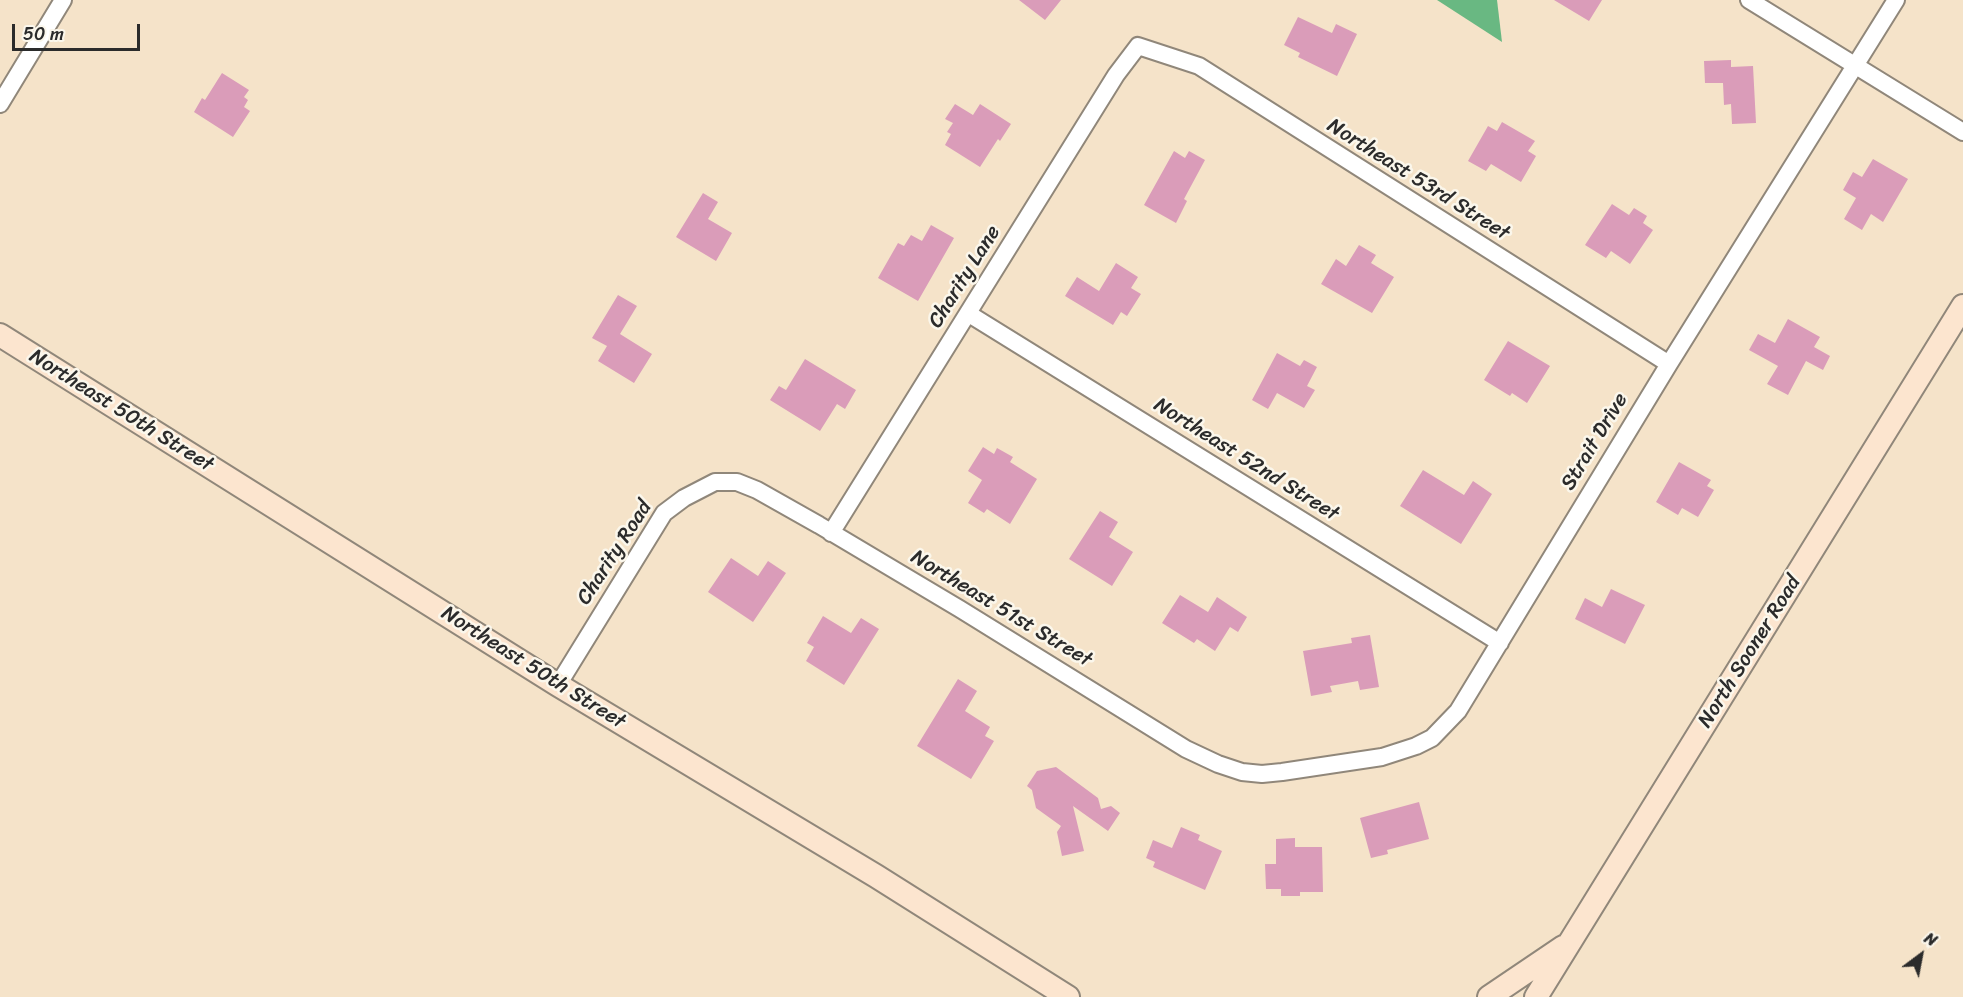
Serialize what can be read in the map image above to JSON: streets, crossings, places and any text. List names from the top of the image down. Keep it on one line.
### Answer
{"streets":{"street":["Northeast 53rd Street","Charity Lane","Northeast 50th Street","Strait Drive","Northeast 52nd Street","Charity Road","Northeast 51st Street","North Sooner Road"]},"crossings":[["Northeast 53rd Street","Charity Lane"],["Northeast 53rd Street","Strait Drive"],["Charity Lane","Northeast 52nd Street"],["Charity Lane","Northeast 51st Street"],["Northeast 50th Street","Charity Road"],["Strait Drive","Northeast 52nd Street"],["Strait Drive","Northeast 51st Street"],["Charity Road","Northeast 51st Street"]],"scale_bar":"50 m","north":"top right"}
